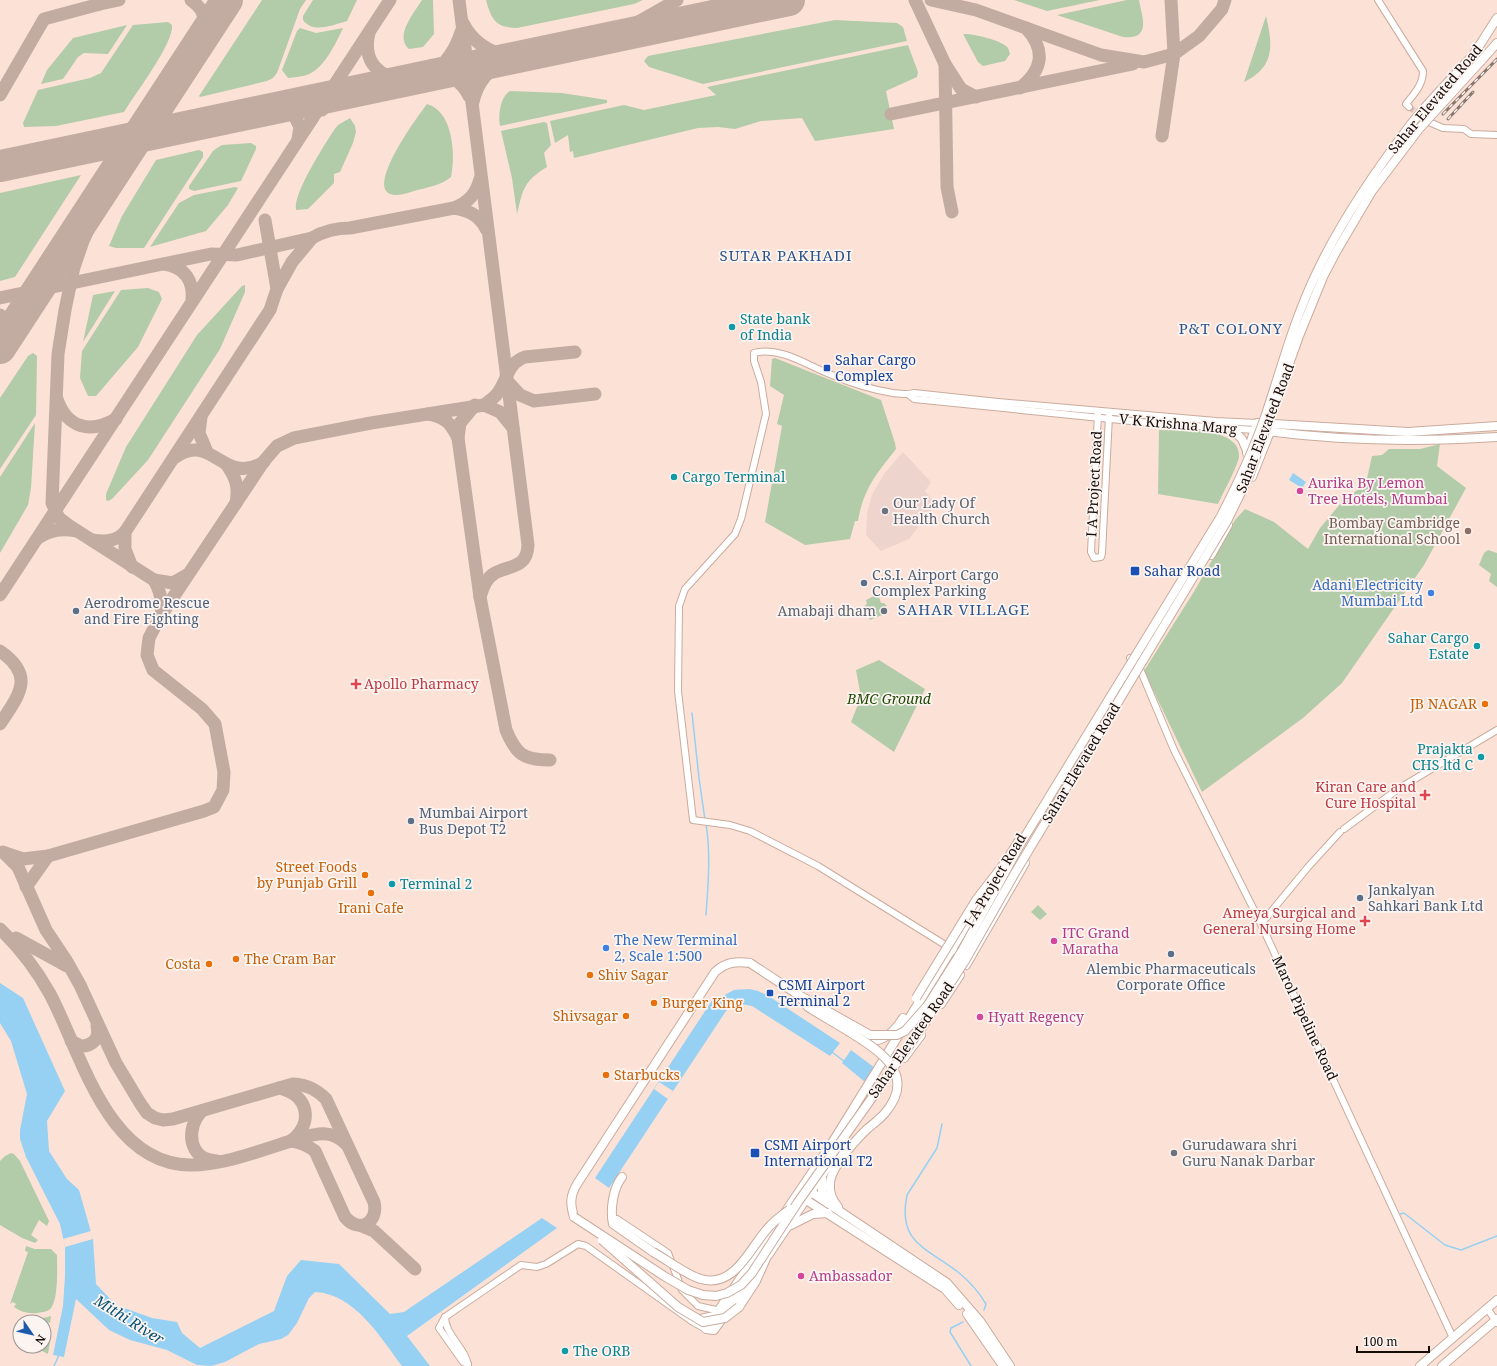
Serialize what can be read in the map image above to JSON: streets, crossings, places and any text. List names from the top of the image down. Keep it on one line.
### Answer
{"streets":{"main road":["Sahar Elevated Road","V K Krishna Marg","I A Project Road"],"street":["Marol Pipeline Road"]},"crossings":[["Sahar Elevated Road","I A Project Road"],["V K Krishna Marg","I A Project Road"],["I A Project Road","Marol Pipeline Road"]],"districts":["SUTAR PAKHADI","P&T COLONY","SAHAR VILLAGE"],"water":["Mithi River"],"parks":["BMC Ground"],"places":{"other":["State bank of India","Cargo Terminal","Aurika By Lemon Tree Hotels, Mumbai","Our Lady Of Health Church","Bombay Cambridge International School","C.S.I. Airport Cargo Complex Parking","Adani Electricity Mumbai Ltd","Aerodrome Rescue and Fire Fighting","Amabaji dham","Sahar Cargo Estate","JB NAGAR","Prajakta CHS ltd C","Mumbai Airport Bus Depot T2","Street Foods by Punjab Grill","Terminal 2","Irani Cafe","Jankalyan Sahkari Bank Ltd","ITC Grand Maratha","The New Terminal 2, Scale 1:500","Alembic Pharmaceuticals Corporate Office","The Cram Bar","Costa","Shiv Sagar","Burger King","Shivsagar","Hyatt Regency","Starbucks","Gurudawara shri Guru Nanak Darbar","Ambassador","The ORB"],"transit":["Sahar Cargo Complex","Sahar Road","CSMI Airport Terminal 2","CSMI Airport International T2"],"health":["Apollo Pharmacy","Kiran Care and Cure Hospital","Ameya Surgical and General Nursing Home"]},"scale_bar":"100 m","north":"bottom right"}
